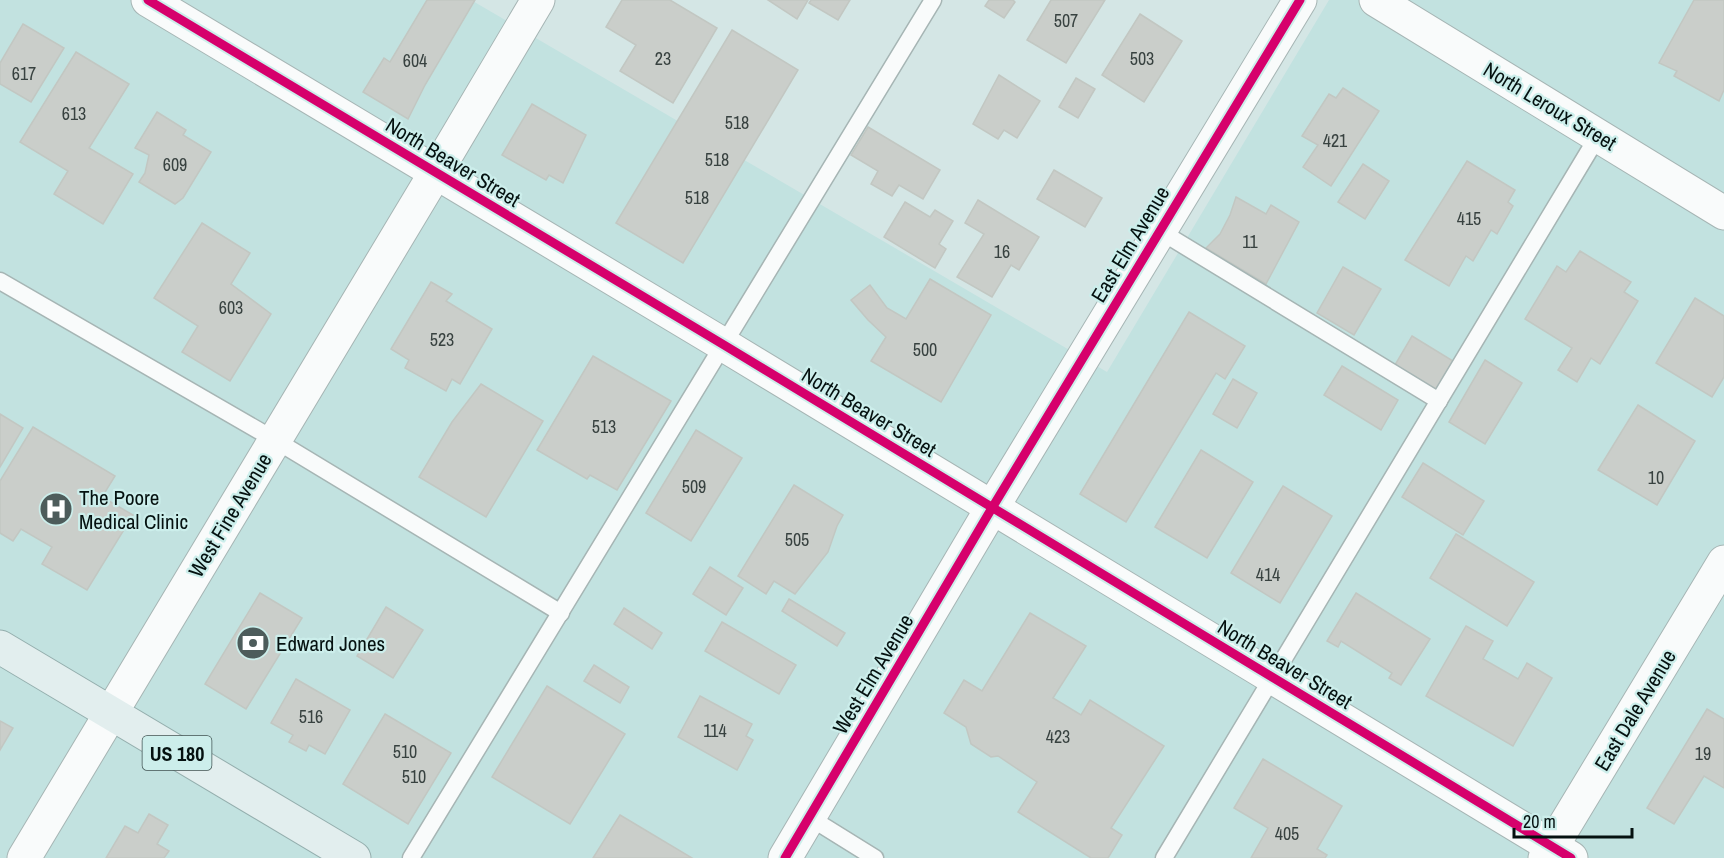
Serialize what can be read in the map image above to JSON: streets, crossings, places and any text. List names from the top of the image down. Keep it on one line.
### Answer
{"streets":{"main road":["US 180"],"street":["North Leroux Street","North Beaver Street","East Elm Avenue","West Fine Avenue","West Elm Avenue","East Dale Avenue"]},"crossings":[["North Beaver Street","East Elm Avenue"],["North Beaver Street","West Fine Avenue"],["North Beaver Street","West Elm Avenue"],["North Beaver Street","East Dale Avenue"],["East Elm Avenue","West Elm Avenue"],["West Fine Avenue","US 180"]],"places":{"hospital":["The Poore Medical Clinic"],"bank":["Edward Jones"]},"house_numbers":["507","23","503","604","617","613","518","421","518","609","518","415","11","16","603","523","500","513","10","509","505","414","516","114","423","510","19","510","405"],"scale_bar":"20 m"}
